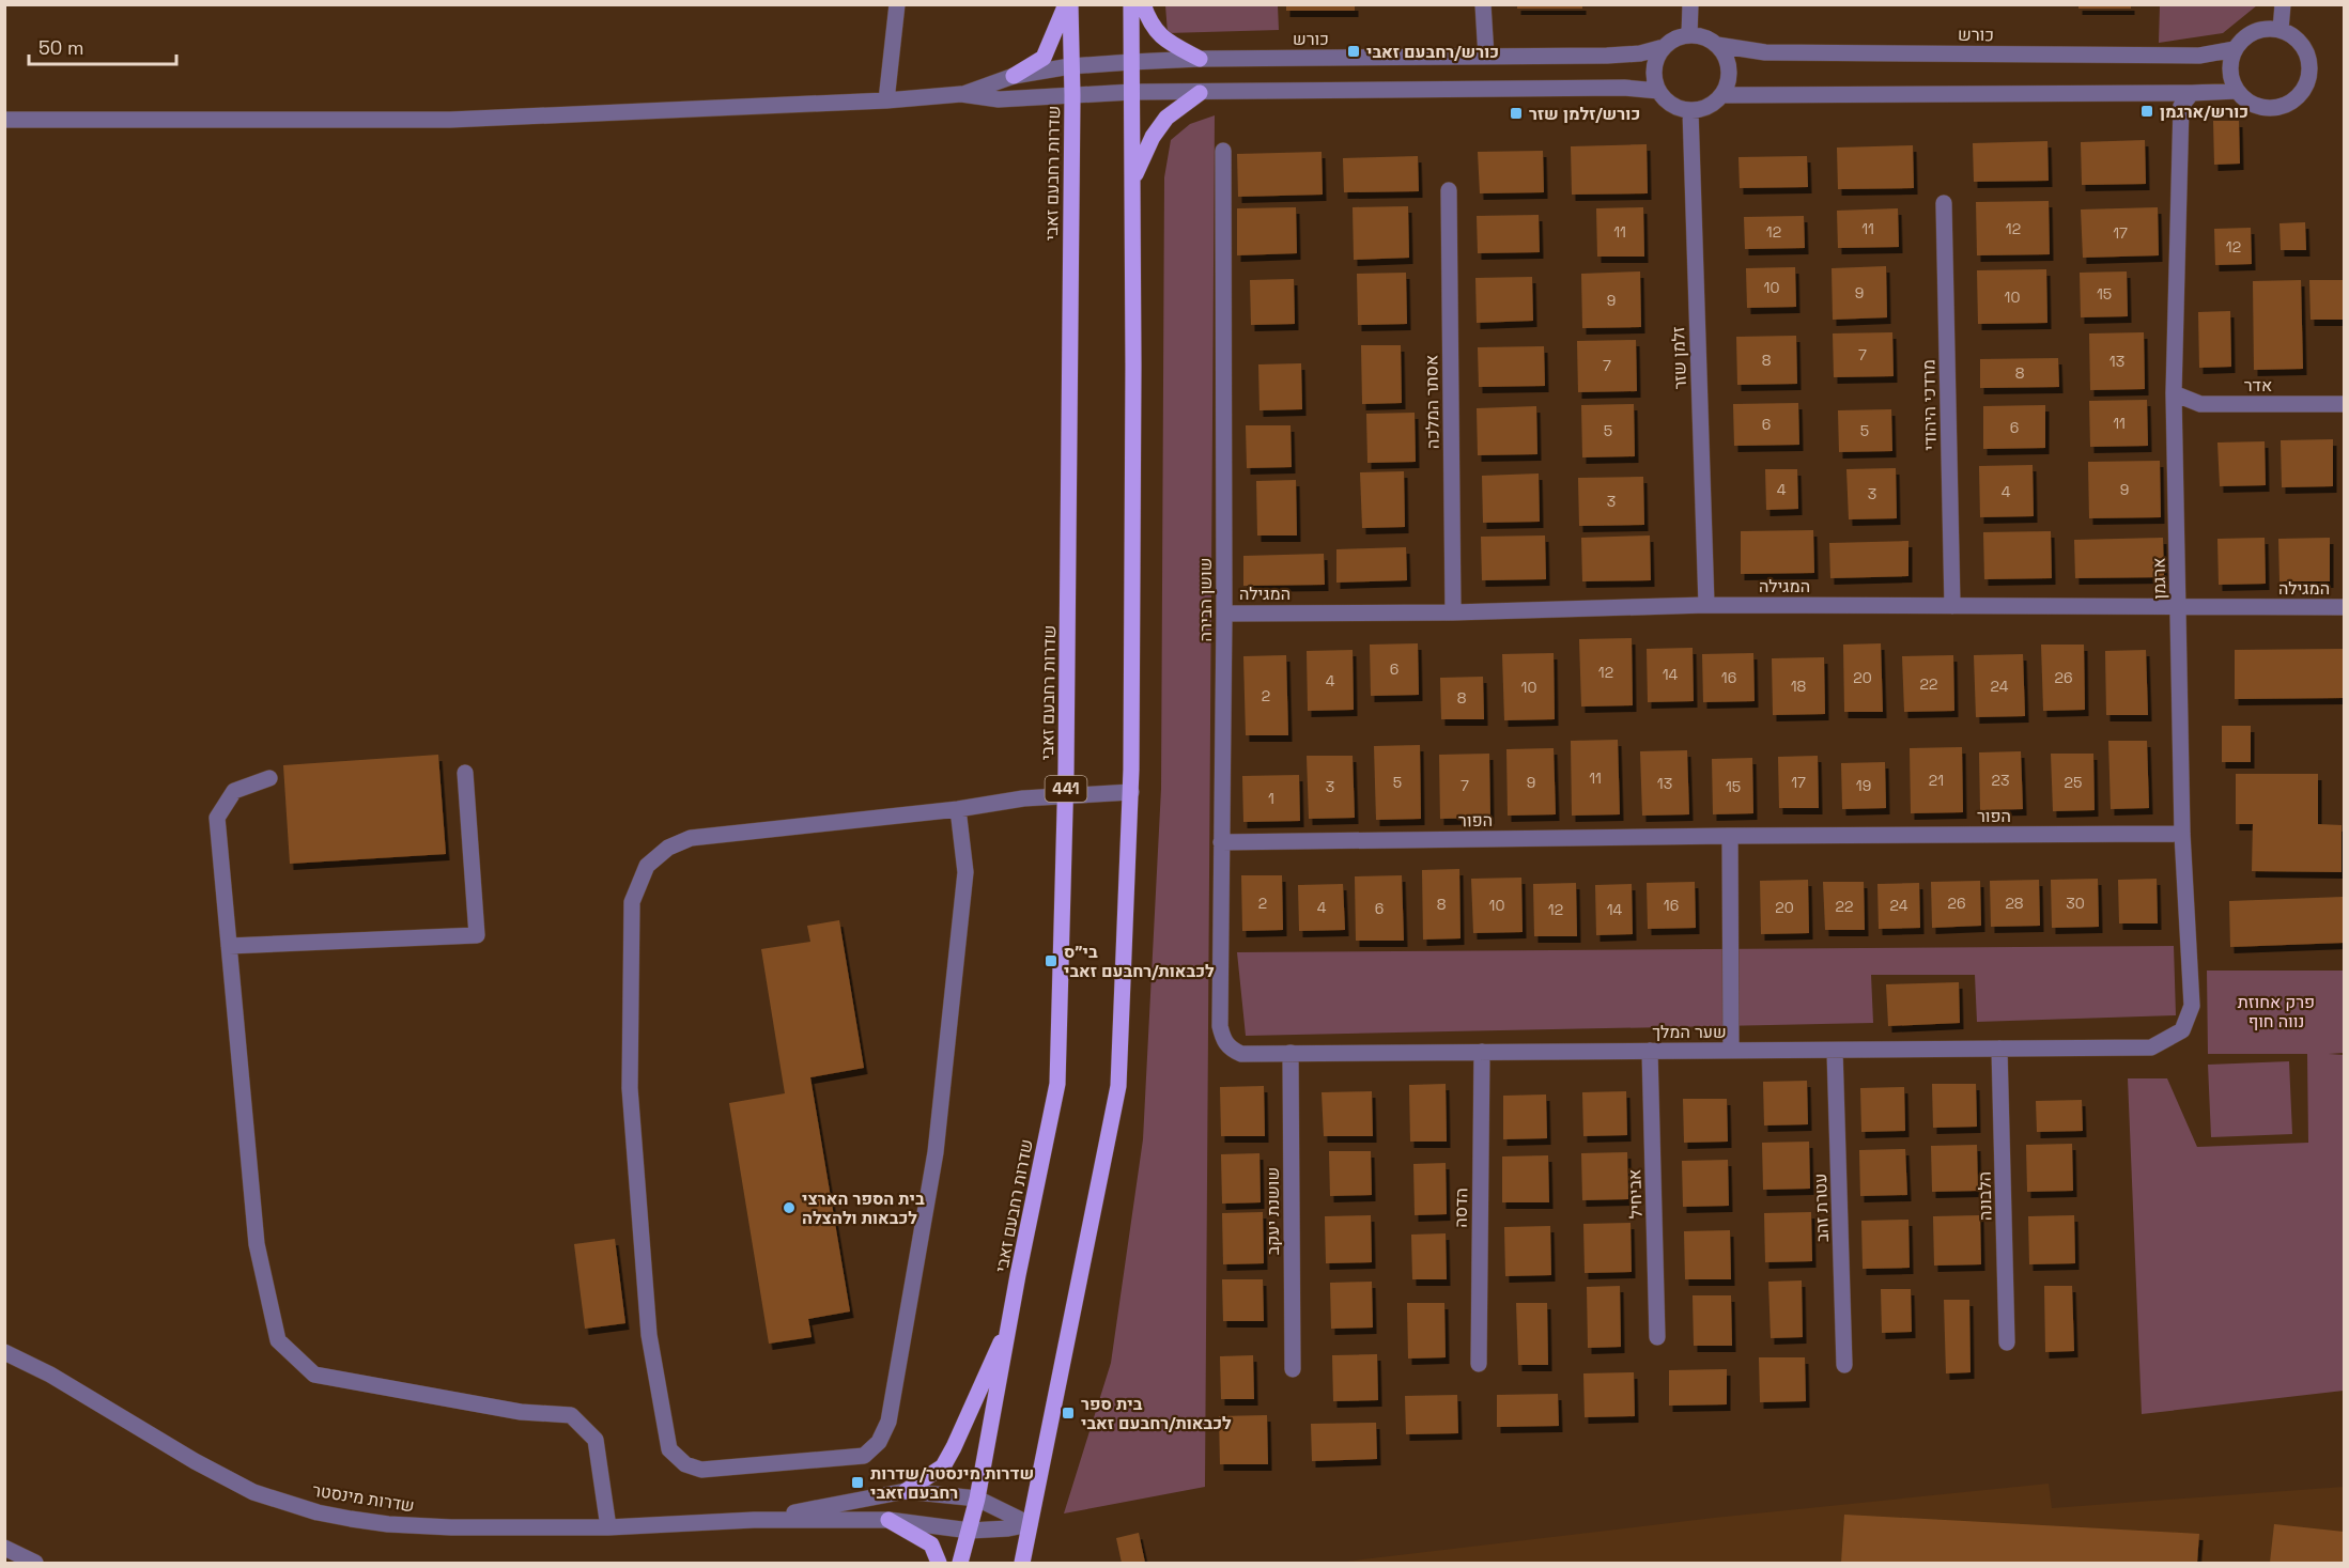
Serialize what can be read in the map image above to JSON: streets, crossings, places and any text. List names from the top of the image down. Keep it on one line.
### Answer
{"streets":{"main road":["שדרות רחבעם זאבי","441"],"street":["כורש","זלמן שזר","אדר","אסתר המלכה","מרדכי היהודי","ארגמן","המגילה","שושן הבירה","הפור","שער המלך","אביחיל","הלבונה","הדסה","עטרת זהב","שושנת יעקב","שדרות מינסטר"]},"crossings":[["כורש","שדרות רחבעם זאבי"],["כורש","זלמן שזר"],["שדרות רחבעם זאבי","שדרות מינסטר"],["זלמן שזר","המגילה"],["אדר","ארגמן"],["אסתר המלכה","המגילה"],["מרדכי היהודי","המגילה"],["ארגמן","המגילה"],["ארגמן","הפור"],["ארגמן","שער המלך"],["המגילה","שושן הבירה"],["שושן הבירה","הפור"],["שושן הבירה","שער המלך"],["שער המלך","אביחיל"],["שער המלך","הלבונה"],["שער המלך","הדסה"],["שער המלך","עטרת זהב"],["שער המלך","שושנת יעקב"]],"parks":["פרק אחוזת נווה חוף"],"places":{"transit":["כורש/רחבעם זאבי","כורש/ארגמן","כורש/זלמן שזר","בי״ס לכבאות/רחבעם זאבי","בית ספר לכבאות/רחבעם זאבי","שדרות מינסטר/שדרות רחבעם זאבי"],"other":["בית הספר הארצי לכבאות ולהצלה"]},"house_numbers":["11","12","11","12","17","12","10","9","15","10","9","7","8","13","7","8","11","6","6","5","5","4","9","4","3","3","6","12","14","16","20","26","4","22","18","24","10","2","8","11","21","23","5","9","17","25","13","7","19","3","15","1","2","26","28","30","8","10","16","24","22","4","20","6","12","14"],"scale_bar":"50 m"}
